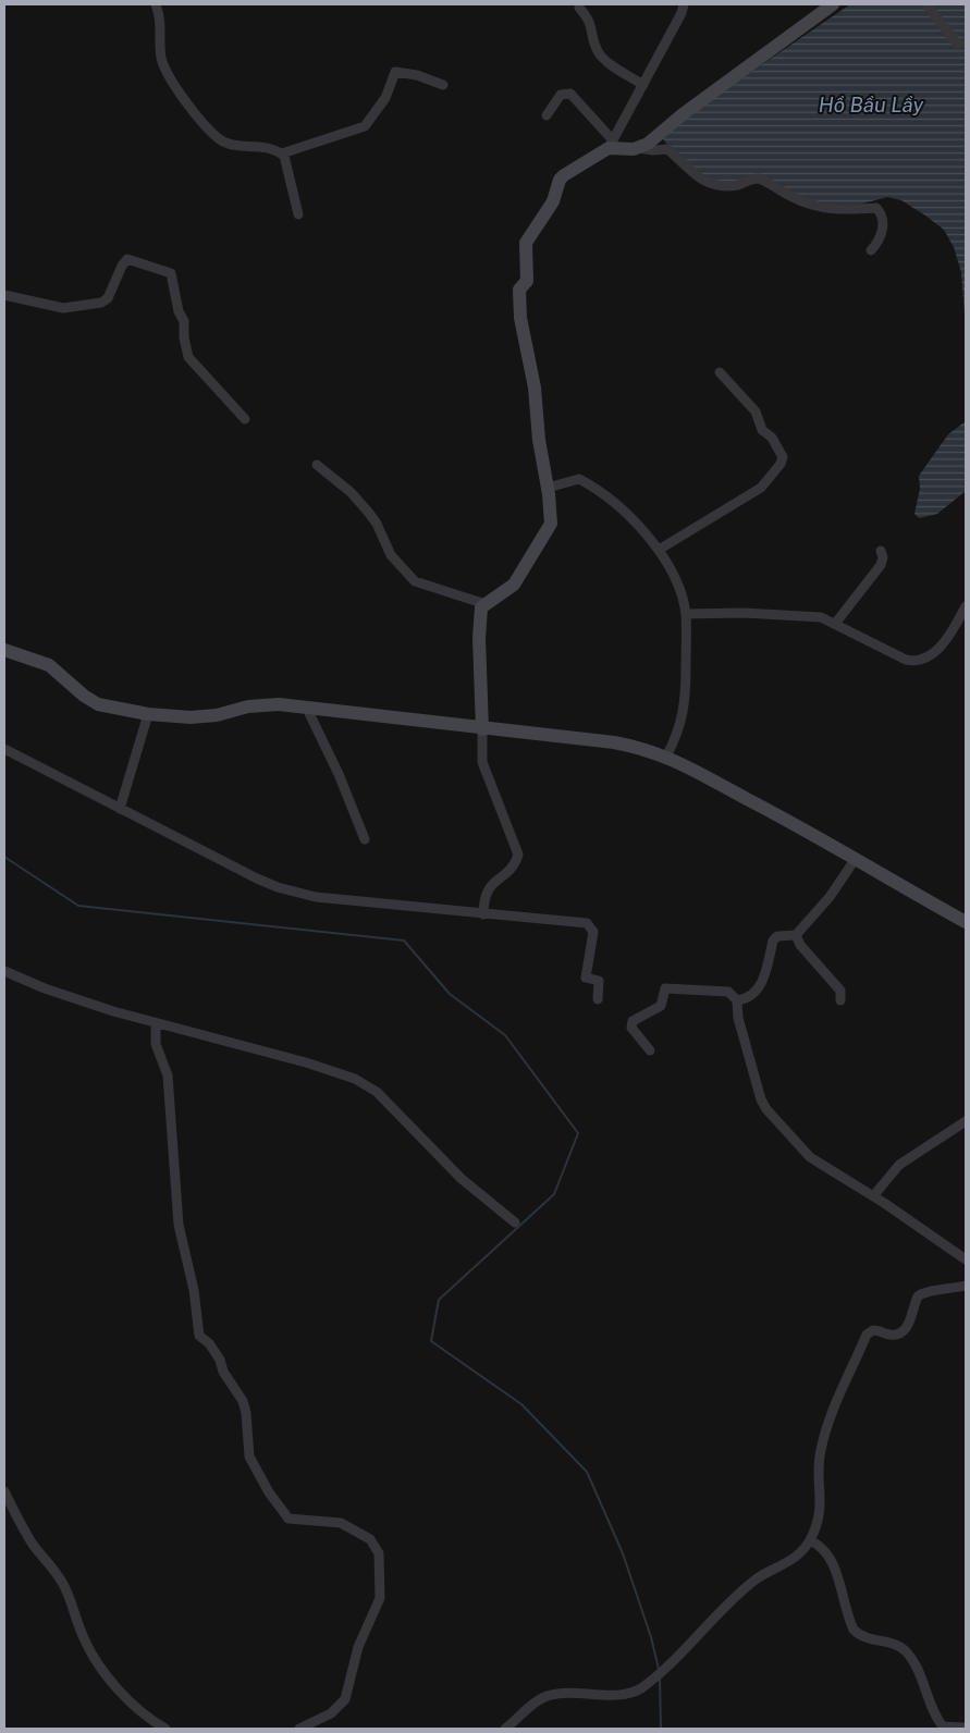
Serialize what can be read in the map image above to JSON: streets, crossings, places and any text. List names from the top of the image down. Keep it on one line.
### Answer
{"water":["Hồ Bầu Lầy"]}
